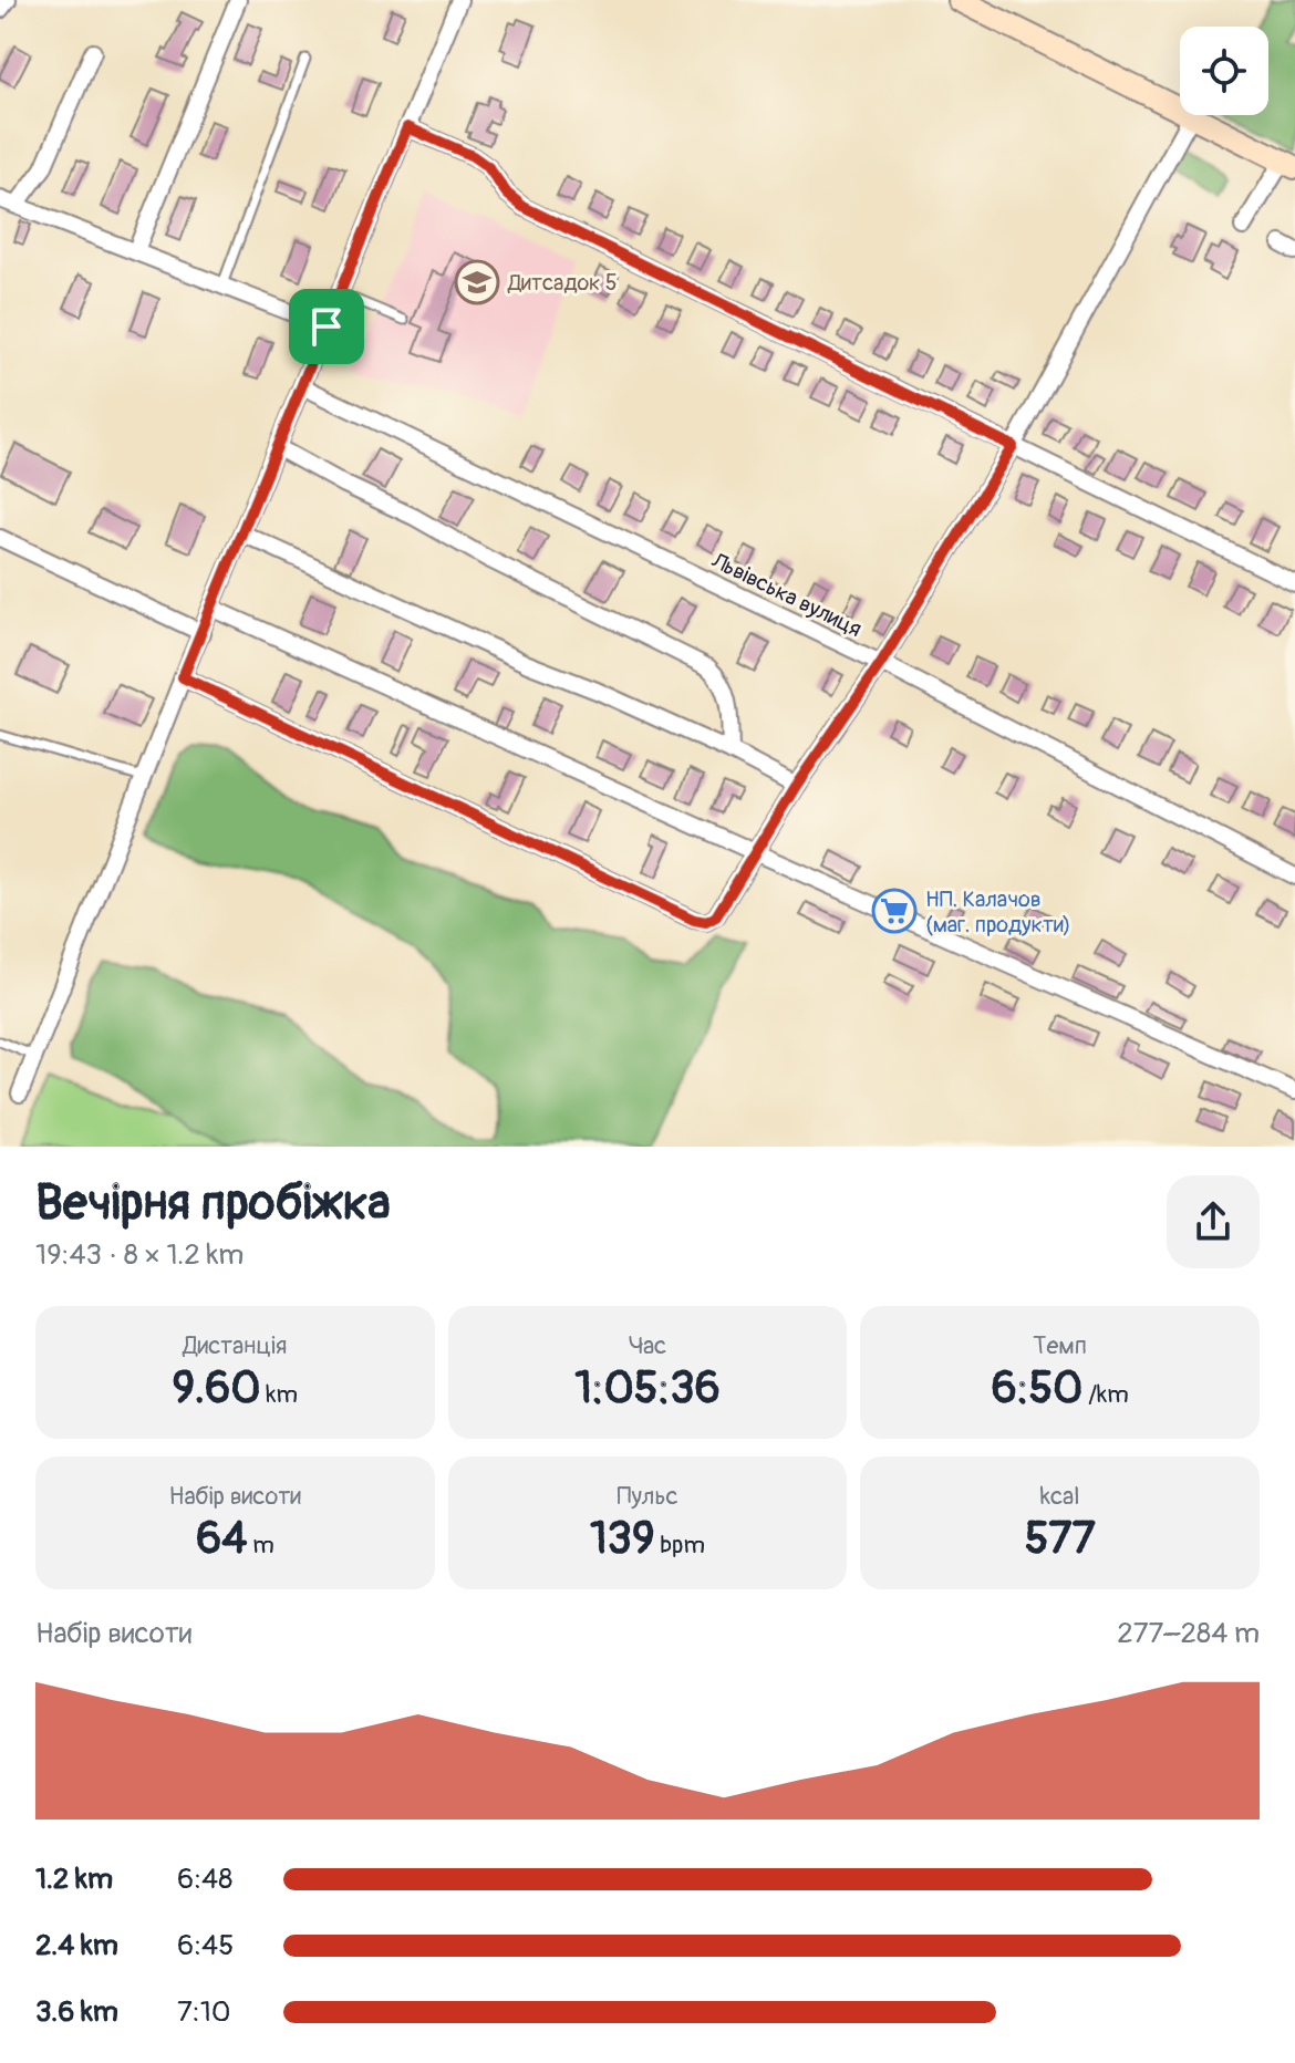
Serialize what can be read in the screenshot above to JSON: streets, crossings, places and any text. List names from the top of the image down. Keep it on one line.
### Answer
{"streets":{"street":["Львівська вулиця"]},"places":{"school or university":["Дитсадок 5"],"supermarket":["НП. Калачов (маг. продукти)"]},"page":{"heading":["Вечірня пробіжка","19:43 · 8 × 1.2 km"],"stats":[["Дистанція","9.60 km"],["Час","1:05:36"],["Темп","6:50 /km"],["Набір висоти","64 m"],["Пульс","139 bpm"],["kcal","577"]],"chart":["Набір висоти","277–284 m"],"list":[{"name":"1.2 km","note":"6:48"},{"name":"2.4 km","note":"6:45"},{"name":"3.6 km","note":"7:10"}]}}
